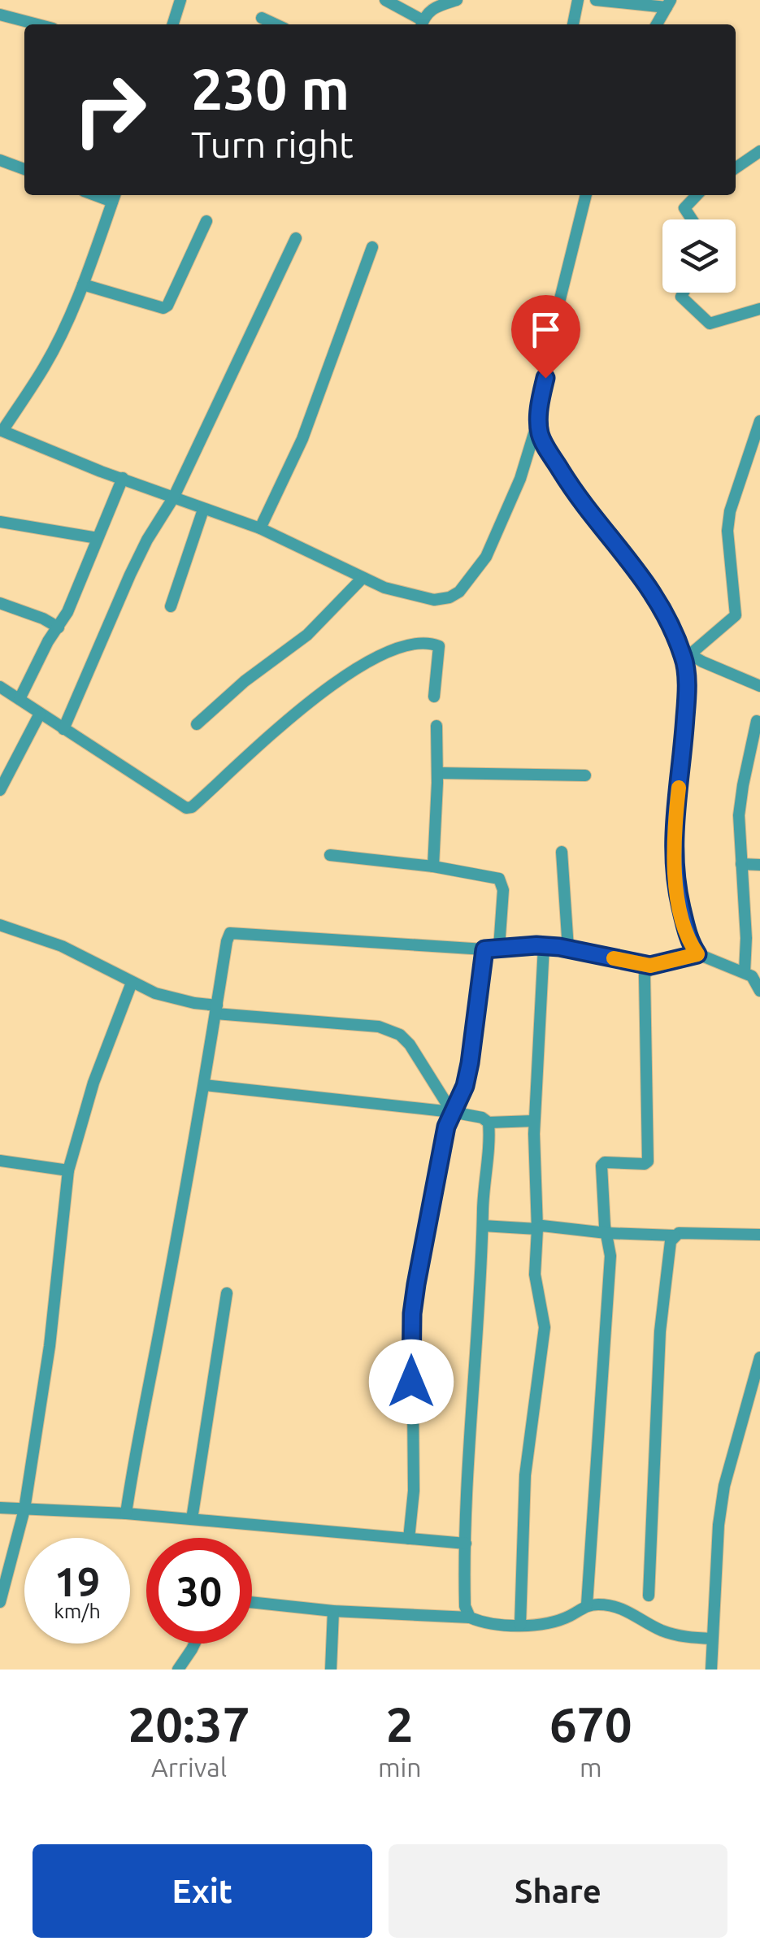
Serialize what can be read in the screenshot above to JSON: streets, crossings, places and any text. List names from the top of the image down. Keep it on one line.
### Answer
{"page":{"turn":["230 m","Turn right"],"speed":"19 km/h","limit":"30","eta":["20:37","Arrival","2","min","670","m"],"buttons":["Exit","Share"]}}
